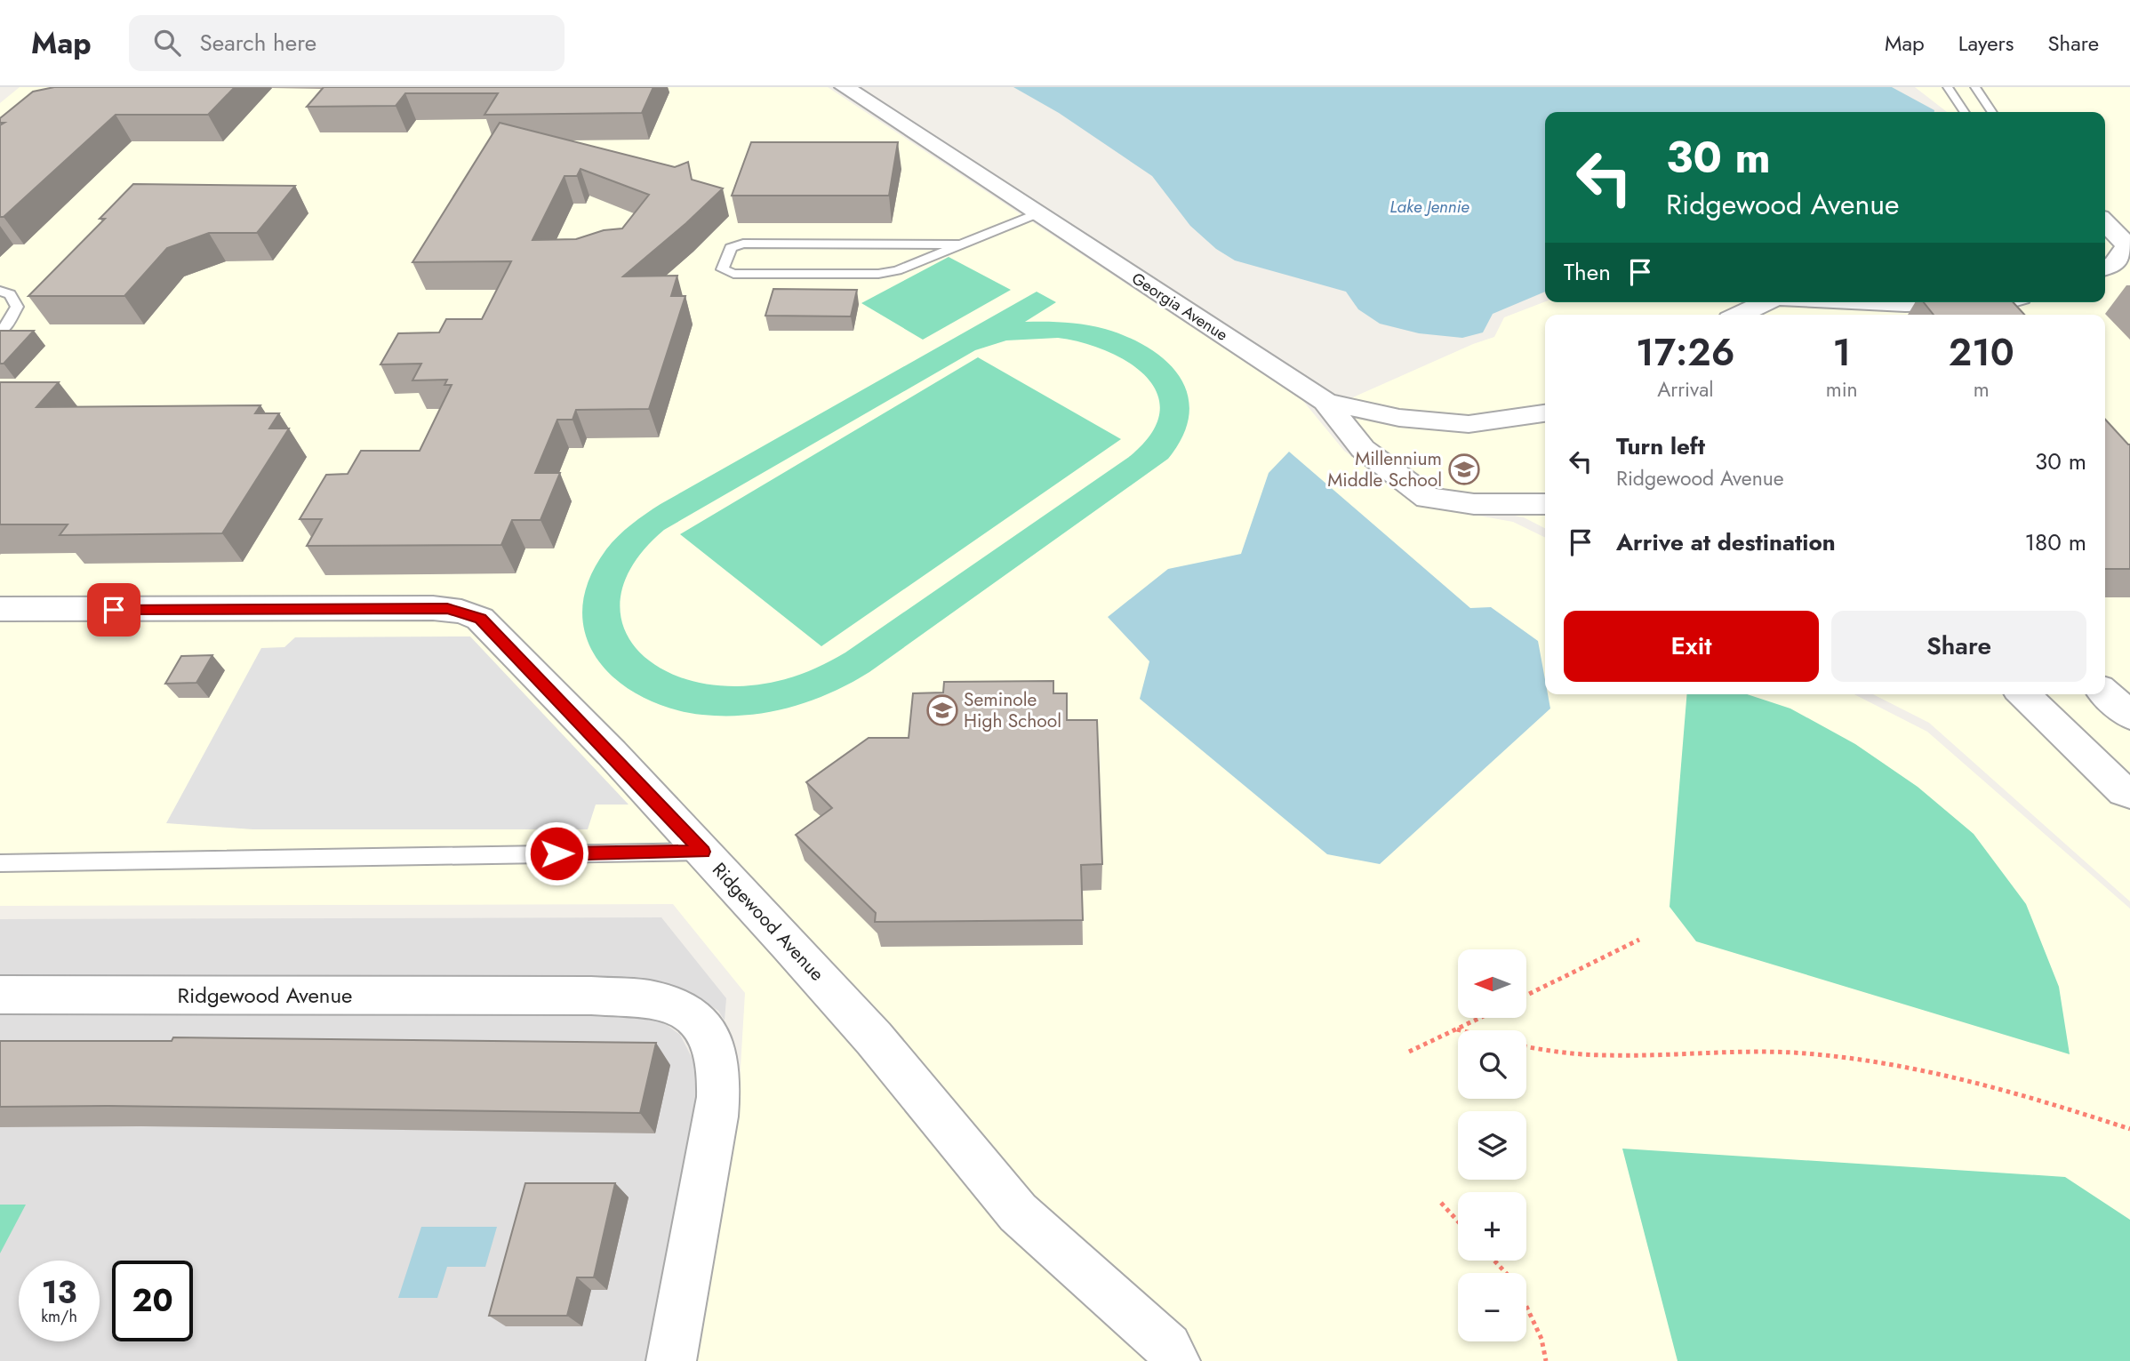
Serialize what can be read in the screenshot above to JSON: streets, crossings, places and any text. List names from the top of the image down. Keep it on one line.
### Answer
{"streets":{"street":["Georgia Avenue","Ridgewood Avenue"]},"water":["Lake Jennie"],"places":{"school or university":["Millennium Middle School","Seminole High School"]},"north":"left","page":{"header":"Map","search":"Search here","nav":["Map","Layers","Share"],"turn":["30 m","Ridgewood Avenue"],"then":"Then","eta":["17:26","Arrival","1","min","210","m"],"list":[{"name":"Turn left","note":"Ridgewood Avenue","value":"30 m"},{"name":"Arrive at destination","value":"180 m"}],"buttons":["Exit","Share"],"map_buttons":["+","−"],"speed":"13 km/h","limit":"20"}}
